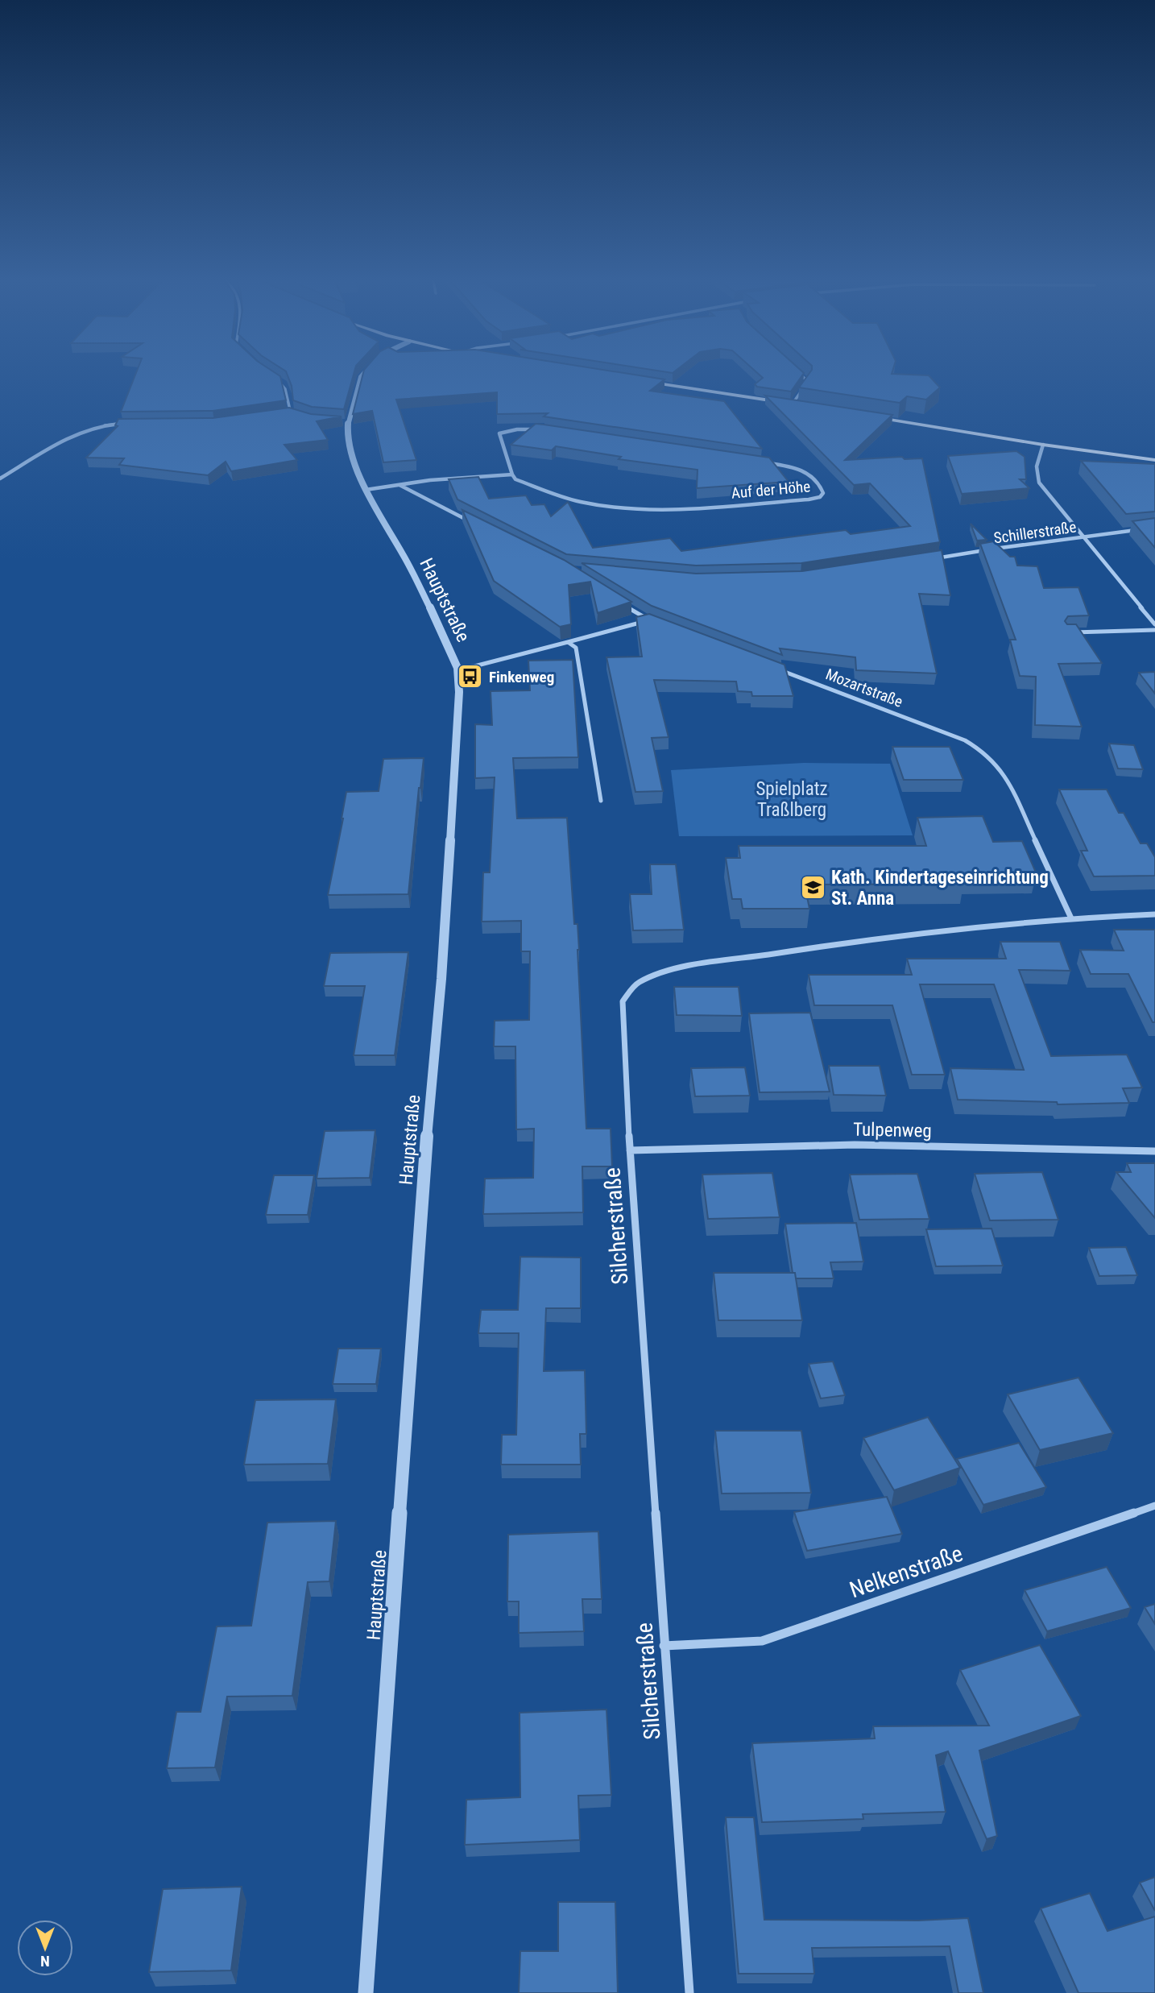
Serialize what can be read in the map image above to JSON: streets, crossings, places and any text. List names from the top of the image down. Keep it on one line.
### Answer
{"streets":{"street":["Auf der Höhe","Schillerstraße","Hauptstraße","Mozartstraße","Tulpenweg","Silcherstraße","Nelkenstraße"]},"crossings":[["Mozartstraße","Silcherstraße"],["Tulpenweg","Silcherstraße"],["Silcherstraße","Nelkenstraße"]],"parks":["Spielplatz Traßlberg"],"places":{"bus stop":["Finkenweg"],"school or university":["Kath. Kindertageseinrichtung St. Anna"]},"north":"bottom"}
